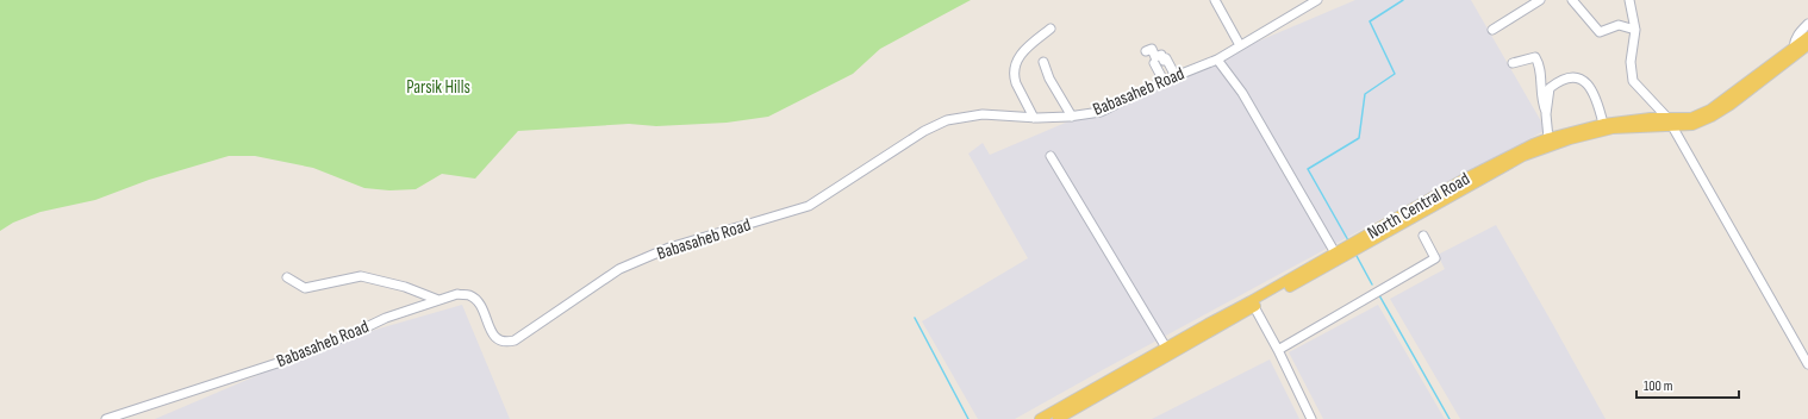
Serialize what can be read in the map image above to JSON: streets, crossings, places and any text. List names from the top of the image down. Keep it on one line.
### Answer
{"streets":{"main road":["North Central Road"],"street":["Babasaheb Road"]},"parks":["Parsik Hills"],"scale_bar":"100 m"}
